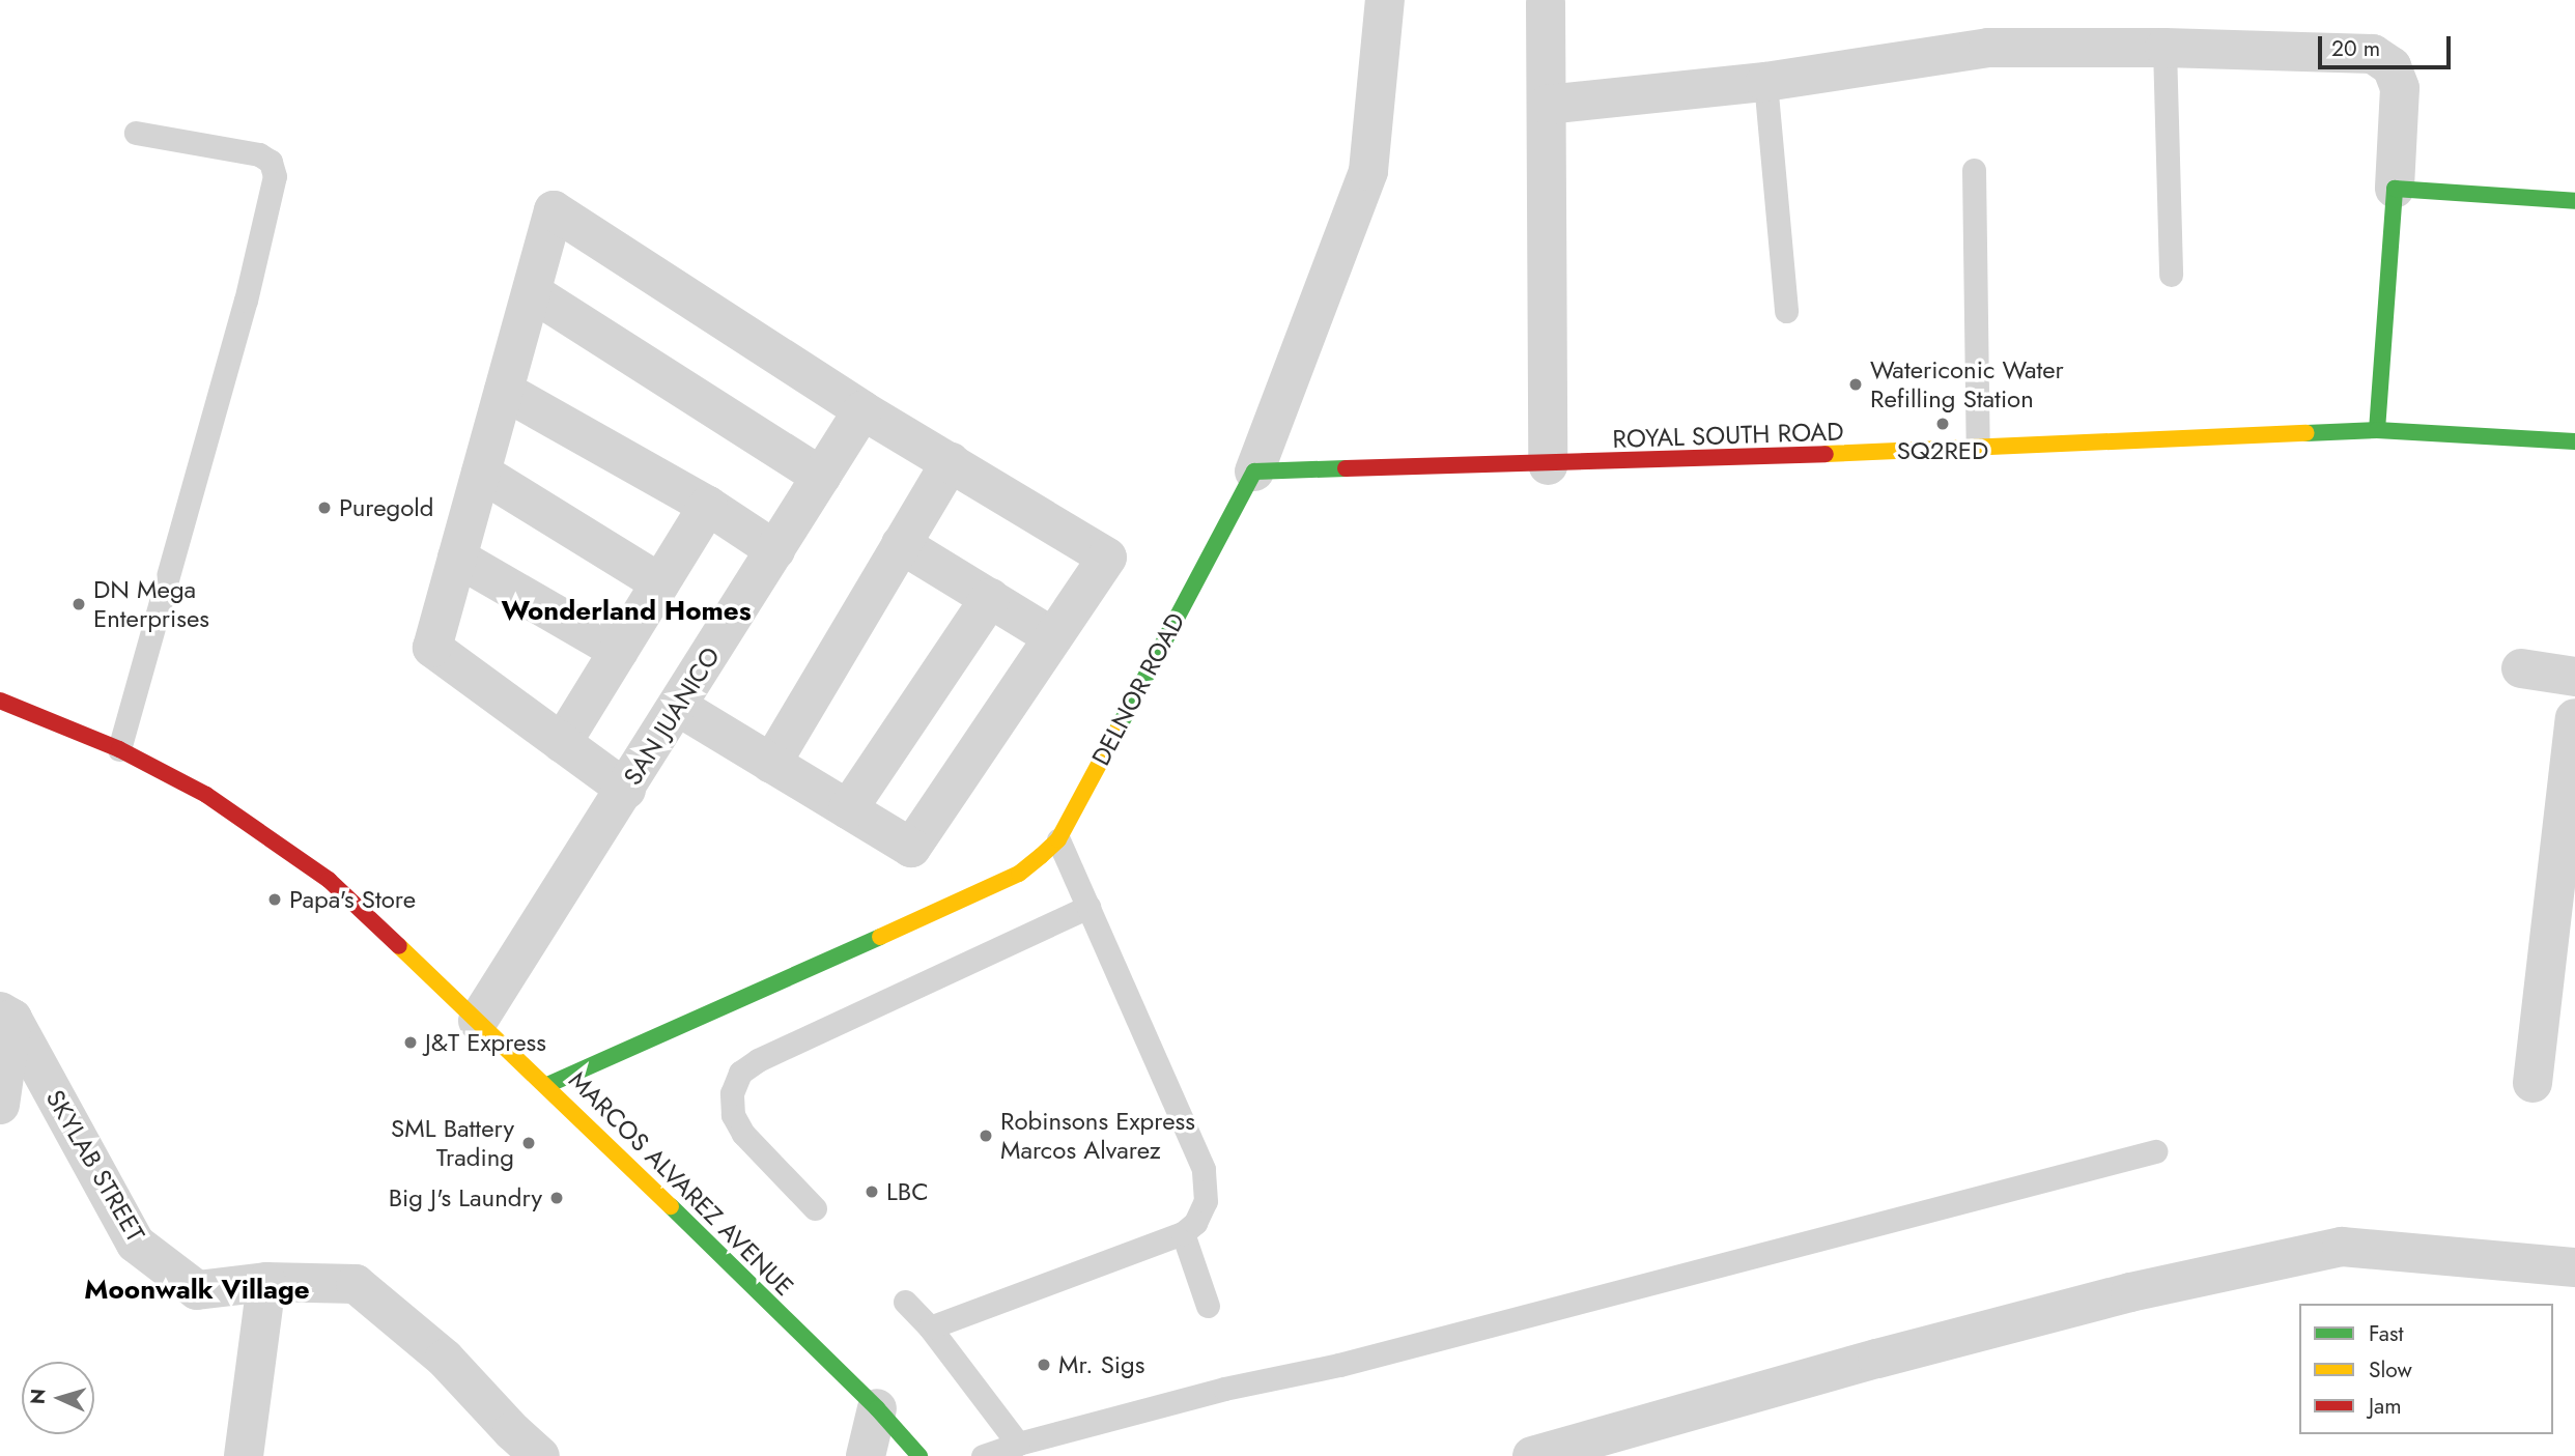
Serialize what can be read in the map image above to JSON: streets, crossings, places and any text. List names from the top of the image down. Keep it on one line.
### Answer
{"streets":{"street":["ROYAL SOUTH ROAD","DELNOR ROAD","SAN JUANICO","SKYLAB STREET","MARCOS ALVAREZ AVENUE"]},"crossings":[["ROYAL SOUTH ROAD","DELNOR ROAD"],["DELNOR ROAD","MARCOS ALVAREZ AVENUE"],["SAN JUANICO","MARCOS ALVAREZ AVENUE"]],"districts":["Wonderland Homes","Moonwalk Village"],"places":["Watericonic Water Refilling Station","SQ2RED","Puregold","DN Mega Enterprises","Papa's Store","J&T Express","Robinsons Express Marcos Alvarez","SML Battery Trading","LBC","Big J's Laundry","Mr. Sigs"],"legend":["Fast","Slow","Jam"],"scale_bar":"20 m","north":"left"}
